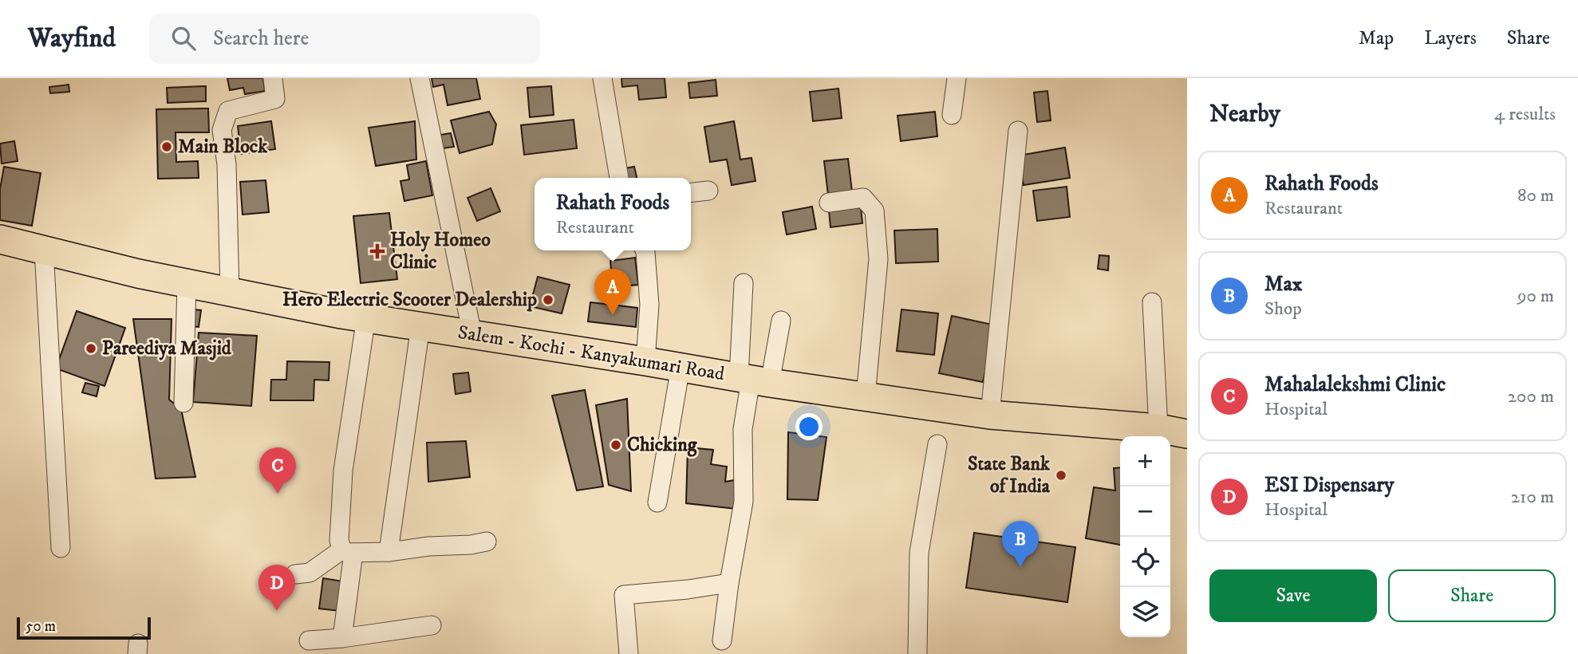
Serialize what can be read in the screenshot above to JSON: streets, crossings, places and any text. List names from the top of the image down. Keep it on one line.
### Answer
{"streets":{"main road":["Salem - Kochi - Kanyakumari Road"]},"places":{"other":["Main Block","Hero Electric Scooter Dealership","Pareediya Masjid","Chicking","State Bank of India"],"health":["Holy Homeo Clinic"]},"scale_bar":"50 m","page":{"header":"Wayfind","search":"Search here","nav":["Map","Layers","Share"],"heading":["Nearby","4 results"],"list":[{"mark":"A","name":"Rahath Foods","note":"Restaurant","value":"80 m"},{"mark":"B","name":"Max","note":"Shop","value":"90 m"},{"mark":"C","name":"Mahalalekshmi Clinic","note":"Hospital","value":"200 m"},{"mark":"D","name":"ESI Dispensary","note":"Hospital","value":"210 m"}],"popup":["Rahath Foods","Restaurant"],"pins":["A","C","B","D"],"map_buttons":["+","−"],"buttons":["Save","Share"],"scale":"50 m"}}
